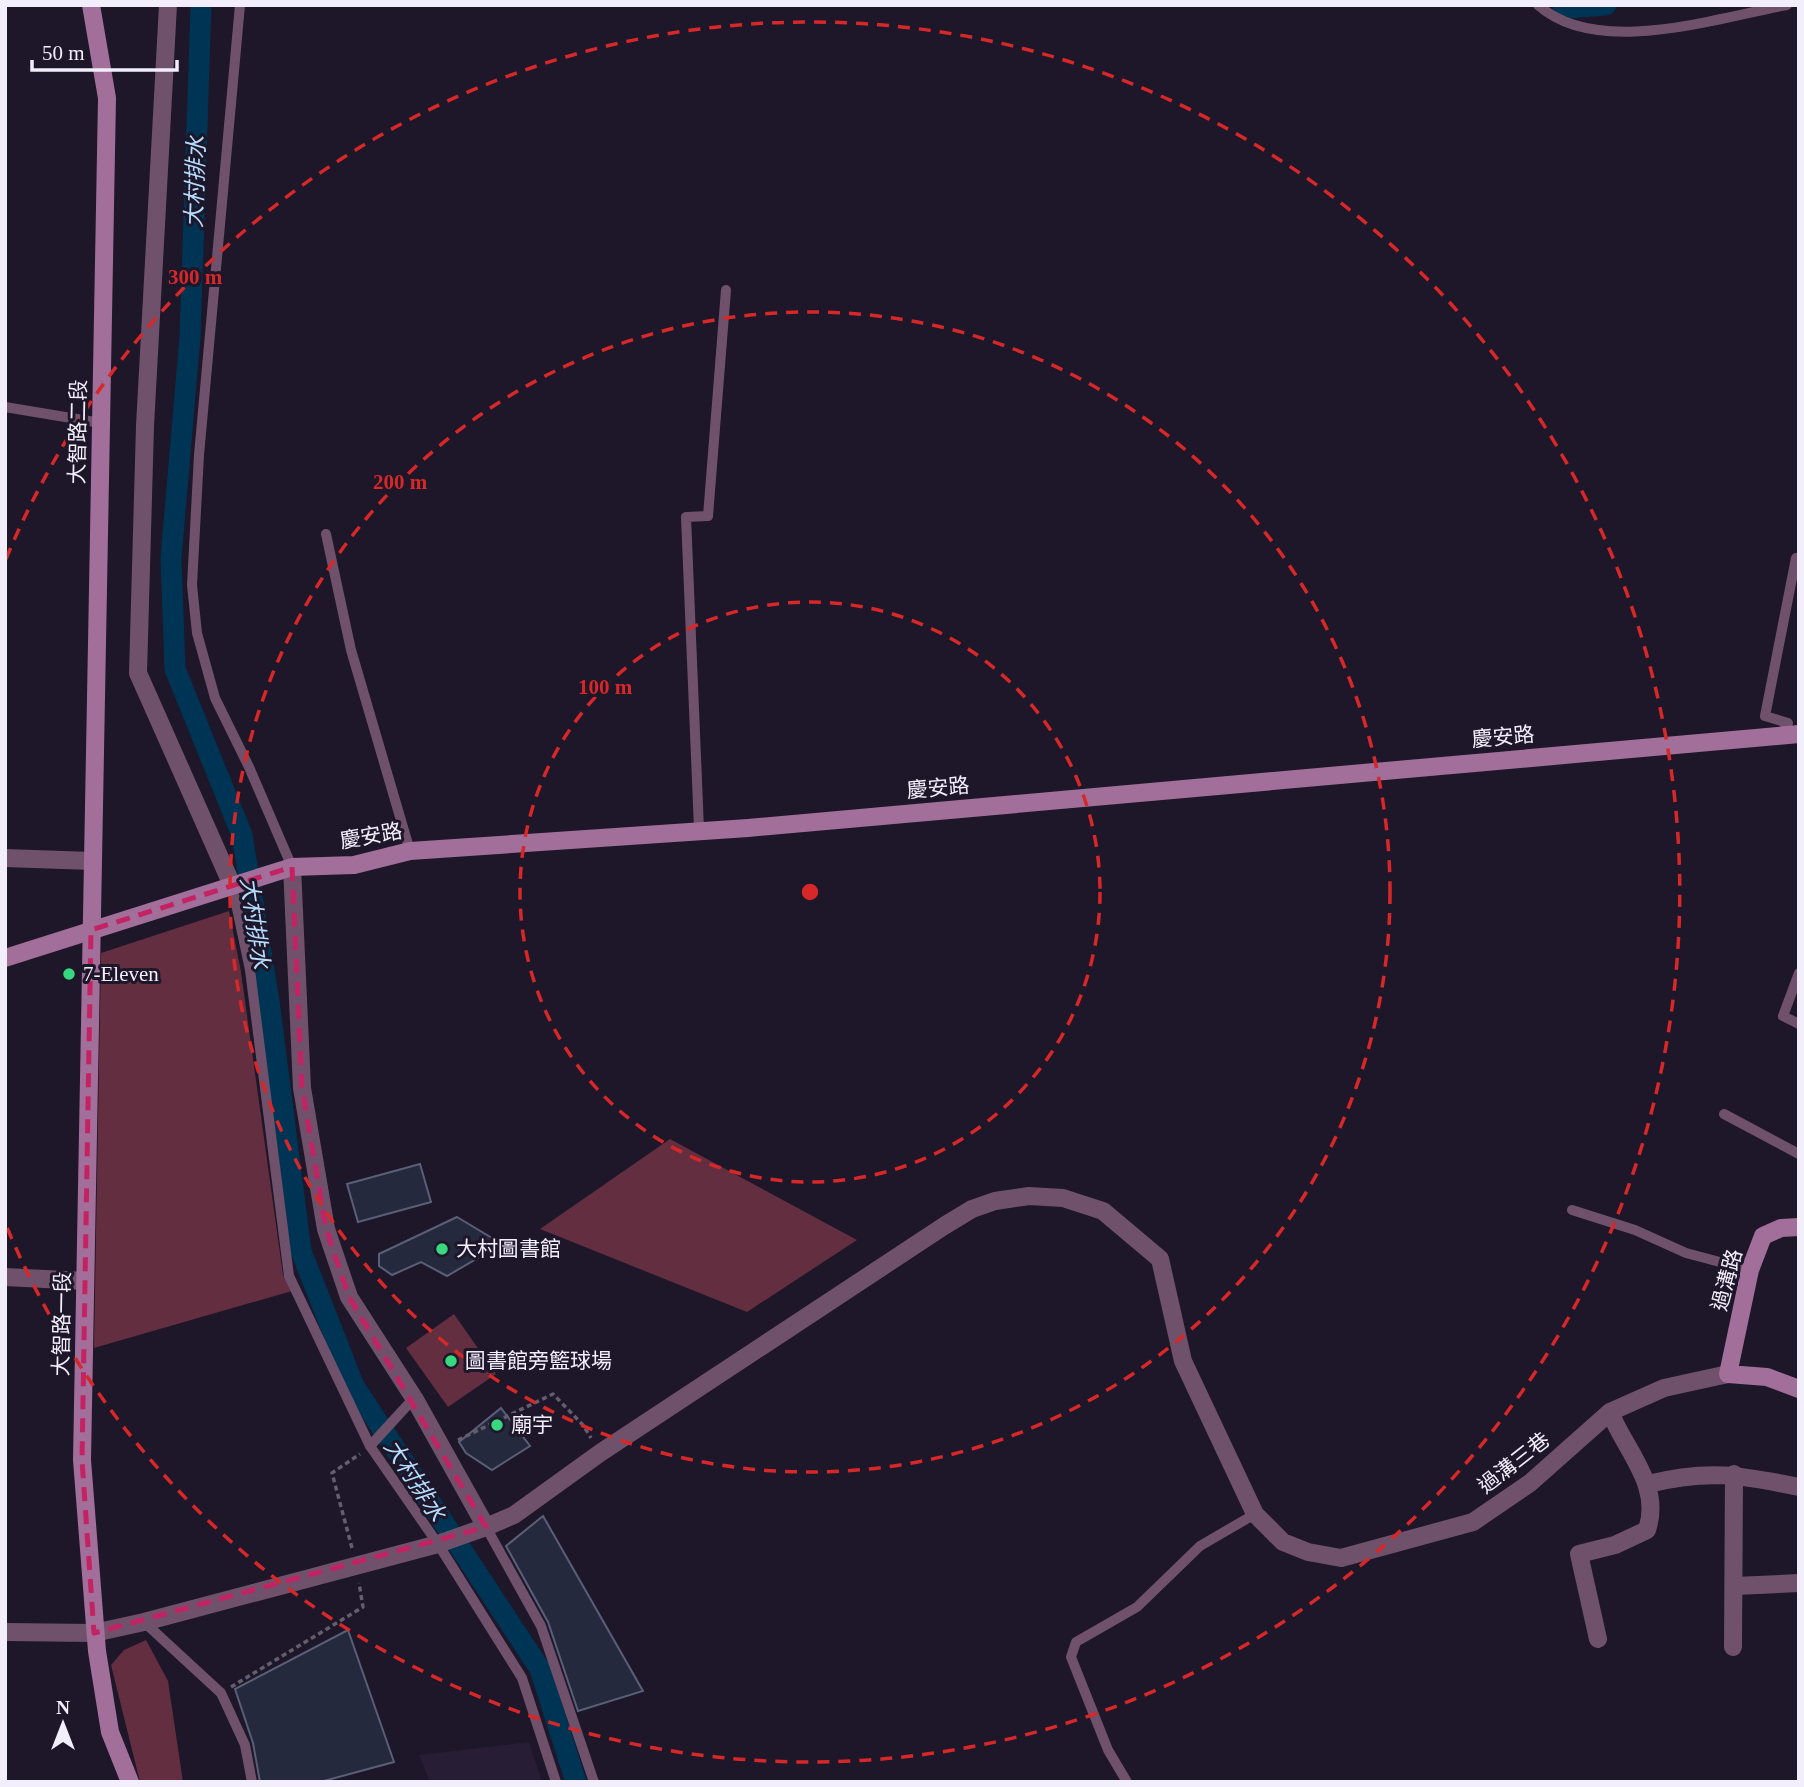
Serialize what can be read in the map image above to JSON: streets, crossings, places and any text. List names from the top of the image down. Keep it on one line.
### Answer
{"streets":{"street":["大智路二段","慶安路","過溝路","大智路一段","過溝三巷"]},"crossings":[["大智路二段","大智路一段"],["慶安路","大智路一段"],["過溝路","過溝三巷"],["大智路一段","過溝三巷"]],"water":["大村排水"],"places":["7-Eleven","大村圖書館","圖書館旁籃球場","廟宇"],"scale_bar":"50 m","north":"top","rings":["300 m","200 m","100 m"]}
